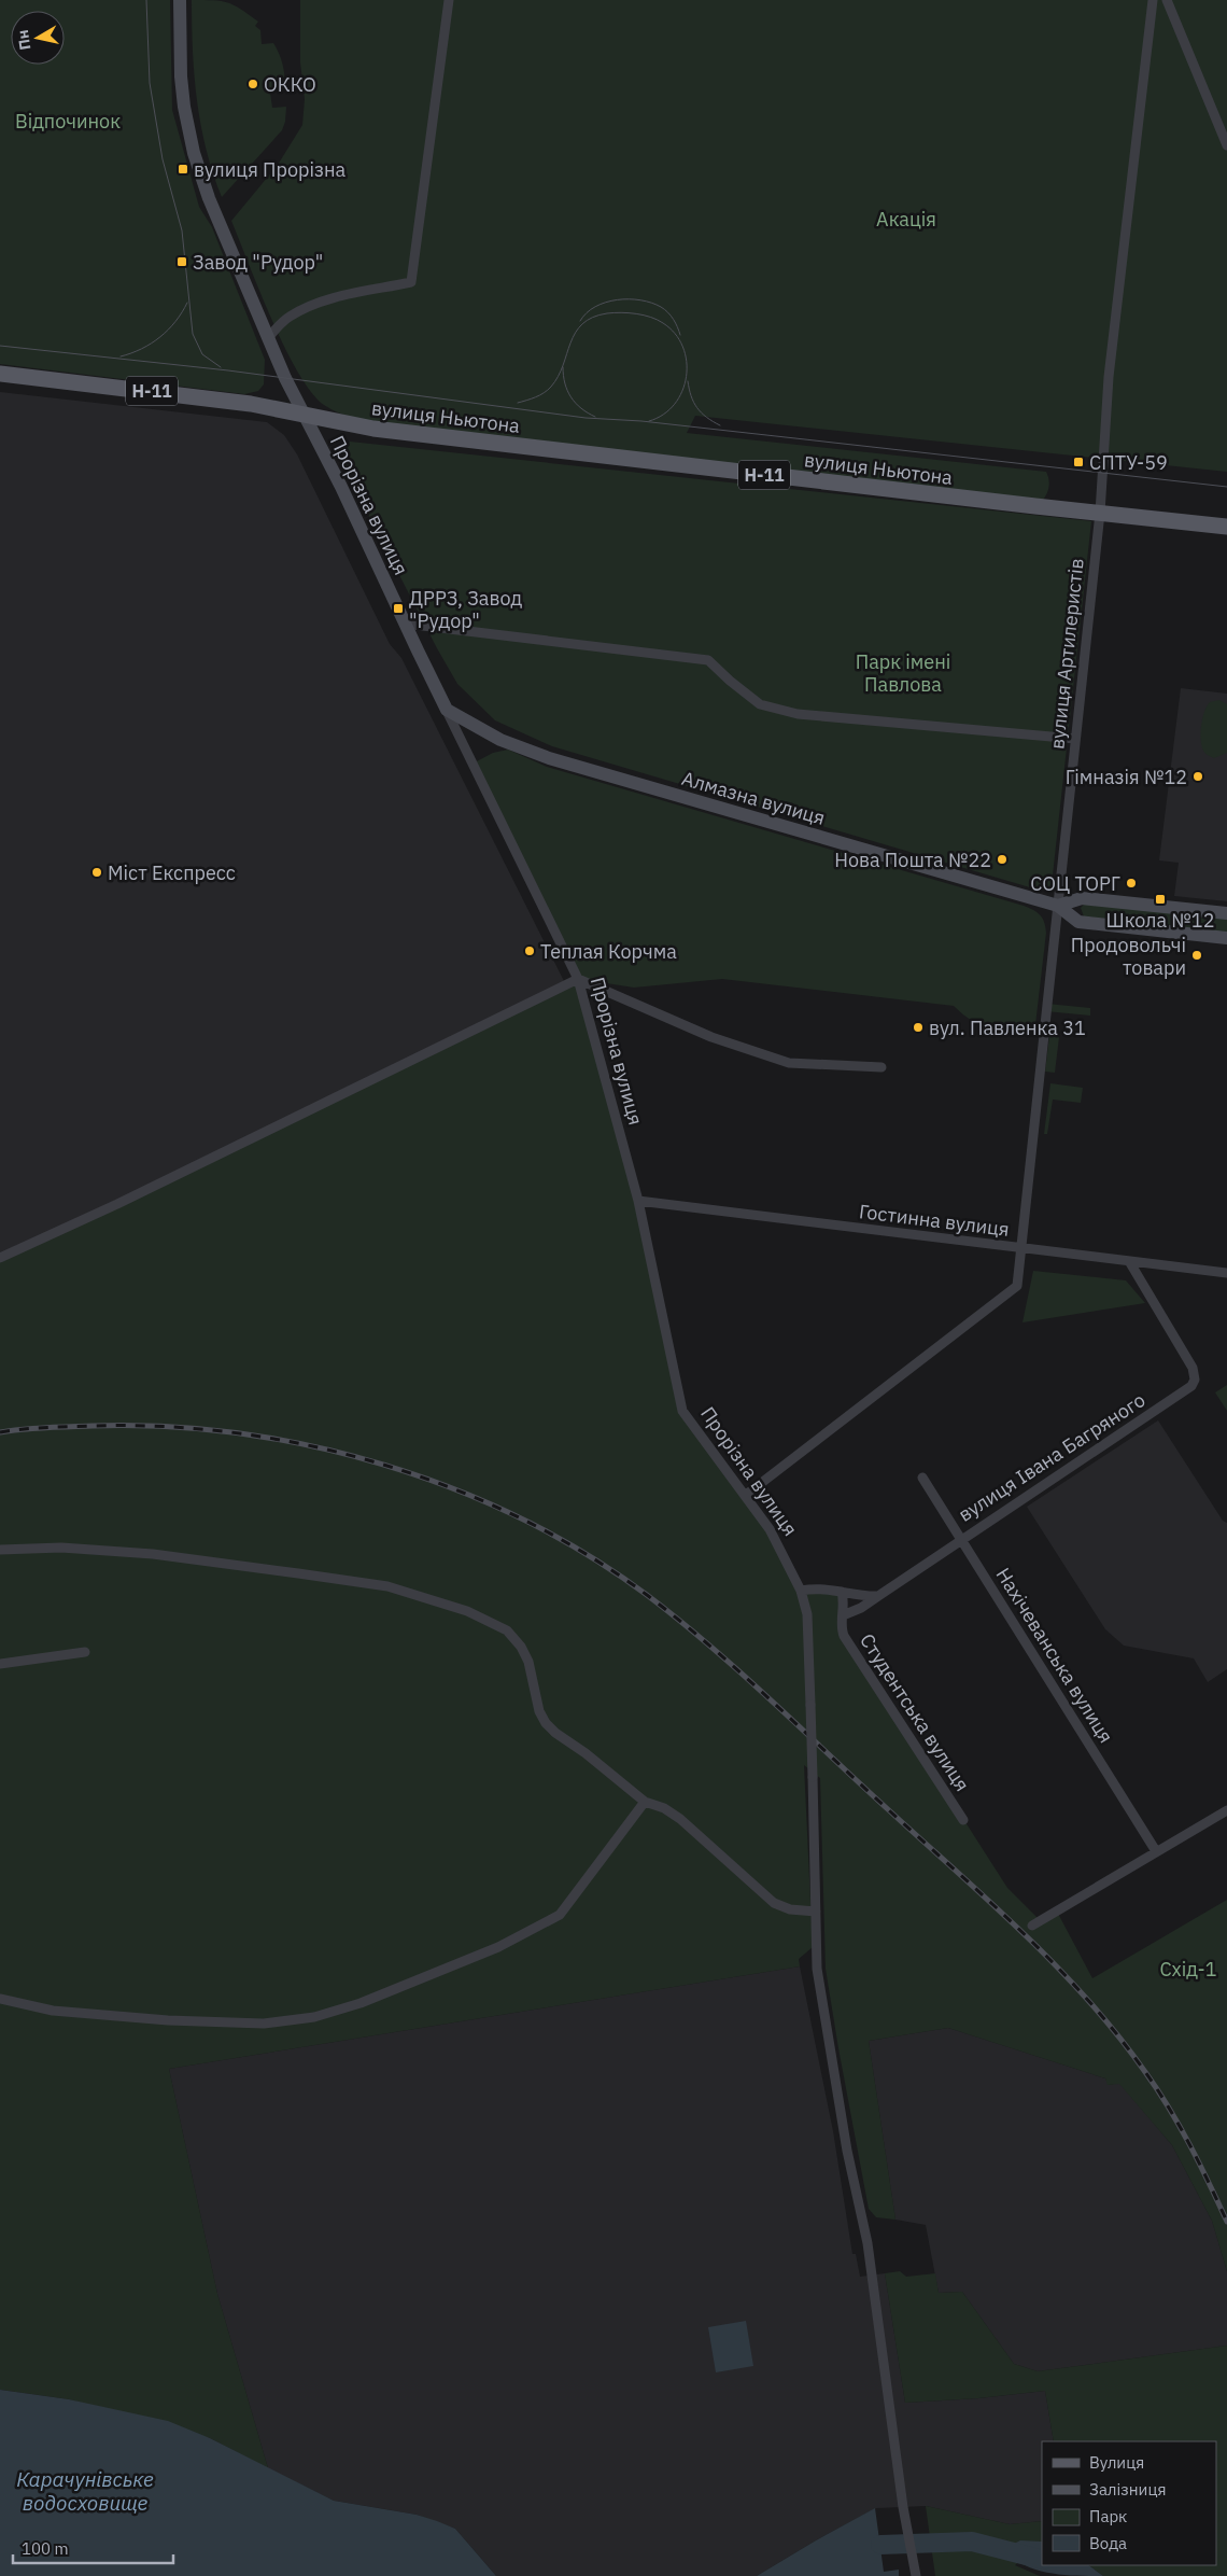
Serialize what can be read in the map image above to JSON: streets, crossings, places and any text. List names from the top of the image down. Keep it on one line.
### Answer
{"streets":{"main road":["Н-11","вулиця Ньютона"],"street":["Прорізна вулиця","вулиця Артилеристів","Алмазна вулиця","Гостинна вулиця","вулиця Івана Багряного","Нахічеванська вулиця","Студентська вулиця"]},"crossings":[["Н-11","вулиця Ньютона"],["Н-11","Прорізна вулиця"],["вулиця Ньютона","Прорізна вулиця"],["вулиця Ньютона","вулиця Артилеристів"],["Прорізна вулиця","вулиця Артилеристів"],["Прорізна вулиця","Алмазна вулиця"],["Прорізна вулиця","Гостинна вулиця"],["вулиця Артилеристів","Алмазна вулиця"],["вулиця Артилеристів","Гостинна вулиця"],["Гостинна вулиця","вулиця Івана Багряного"],["вулиця Івана Багряного","Нахічеванська вулиця"],["вулиця Івана Багряного","Студентська вулиця"]],"water":["Карачунівське водосховище"],"parks":["Відпочинок","Акація","Парк імені Павлова","Схід-1"],"places":{"other":["ОККО","Гімназія №12","Нова Пошта №22","Міст Експресс","СОЦ ТОРГ","Теплая Корчма","Продовольчі товари","вул. Павленка 31"],"transit":["вулиця Прорізна","Завод \"Рудор\"","СПТУ-59","ДРРЗ, Завод \"Рудор\"","Школа №12"]},"legend":["Вулиця","Залізниця","Парк","Вода"],"scale_bar":"100 m","north":"left"}
